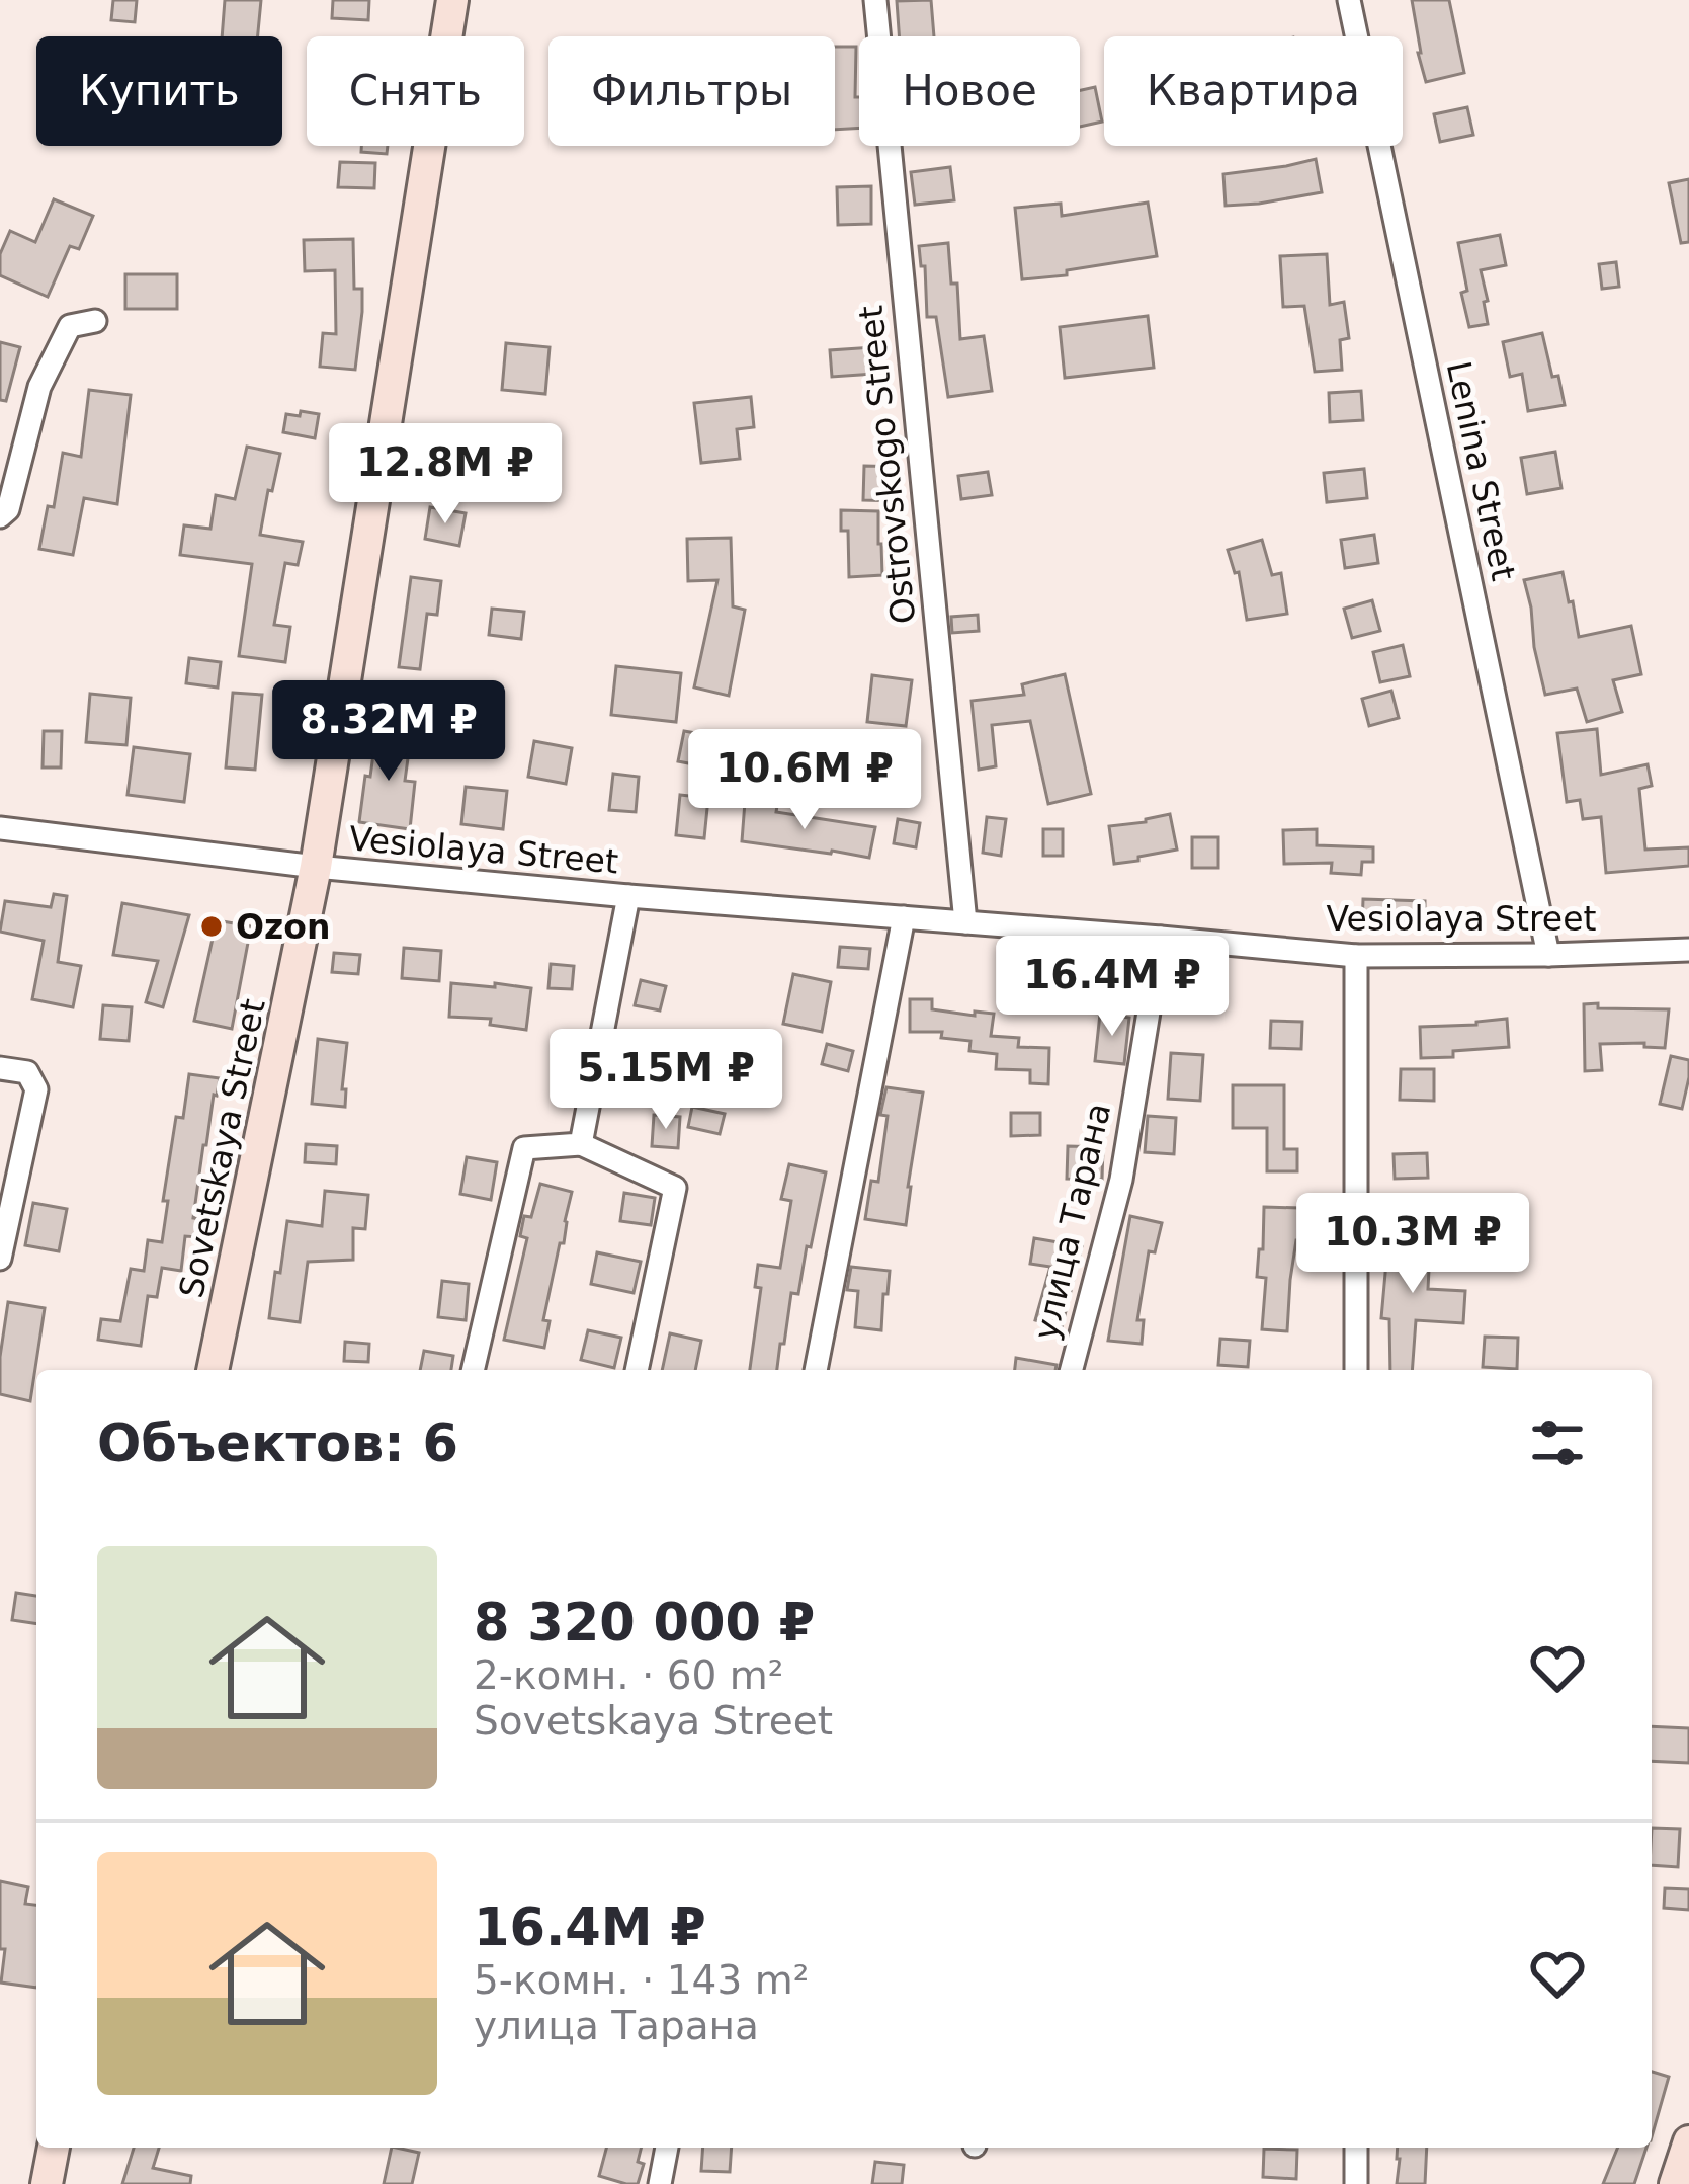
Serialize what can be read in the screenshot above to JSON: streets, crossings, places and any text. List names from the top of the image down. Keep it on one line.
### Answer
{"streets":{"main road":["Sovetskaya Street"],"street":["Ostrovskogo Street","Lenina Street","Vesiolaya Street","улица Тарана"]},"crossings":[["Ostrovskogo Street","Vesiolaya Street"],["Lenina Street","Vesiolaya Street"],["Vesiolaya Street","Sovetskaya Street"],["Vesiolaya Street","улица Тарана"]],"places":["Ozon"],"page":{"chip":["Купить","Снять","Фильтры","Новое","Квартира"],"price":["12.8M ₽","8.32M ₽","10.6M ₽","16.4M ₽","5.15M ₽","10.3M ₽"],"heading":"Объектов: 6","list":[{"name":"8 320 000 ₽","note":"2-комн. · 60 m² · Sovetskaya Street"},{"name":"16.4M ₽","note":"5-комн. · 143 m² · улица Тарана"}]}}
